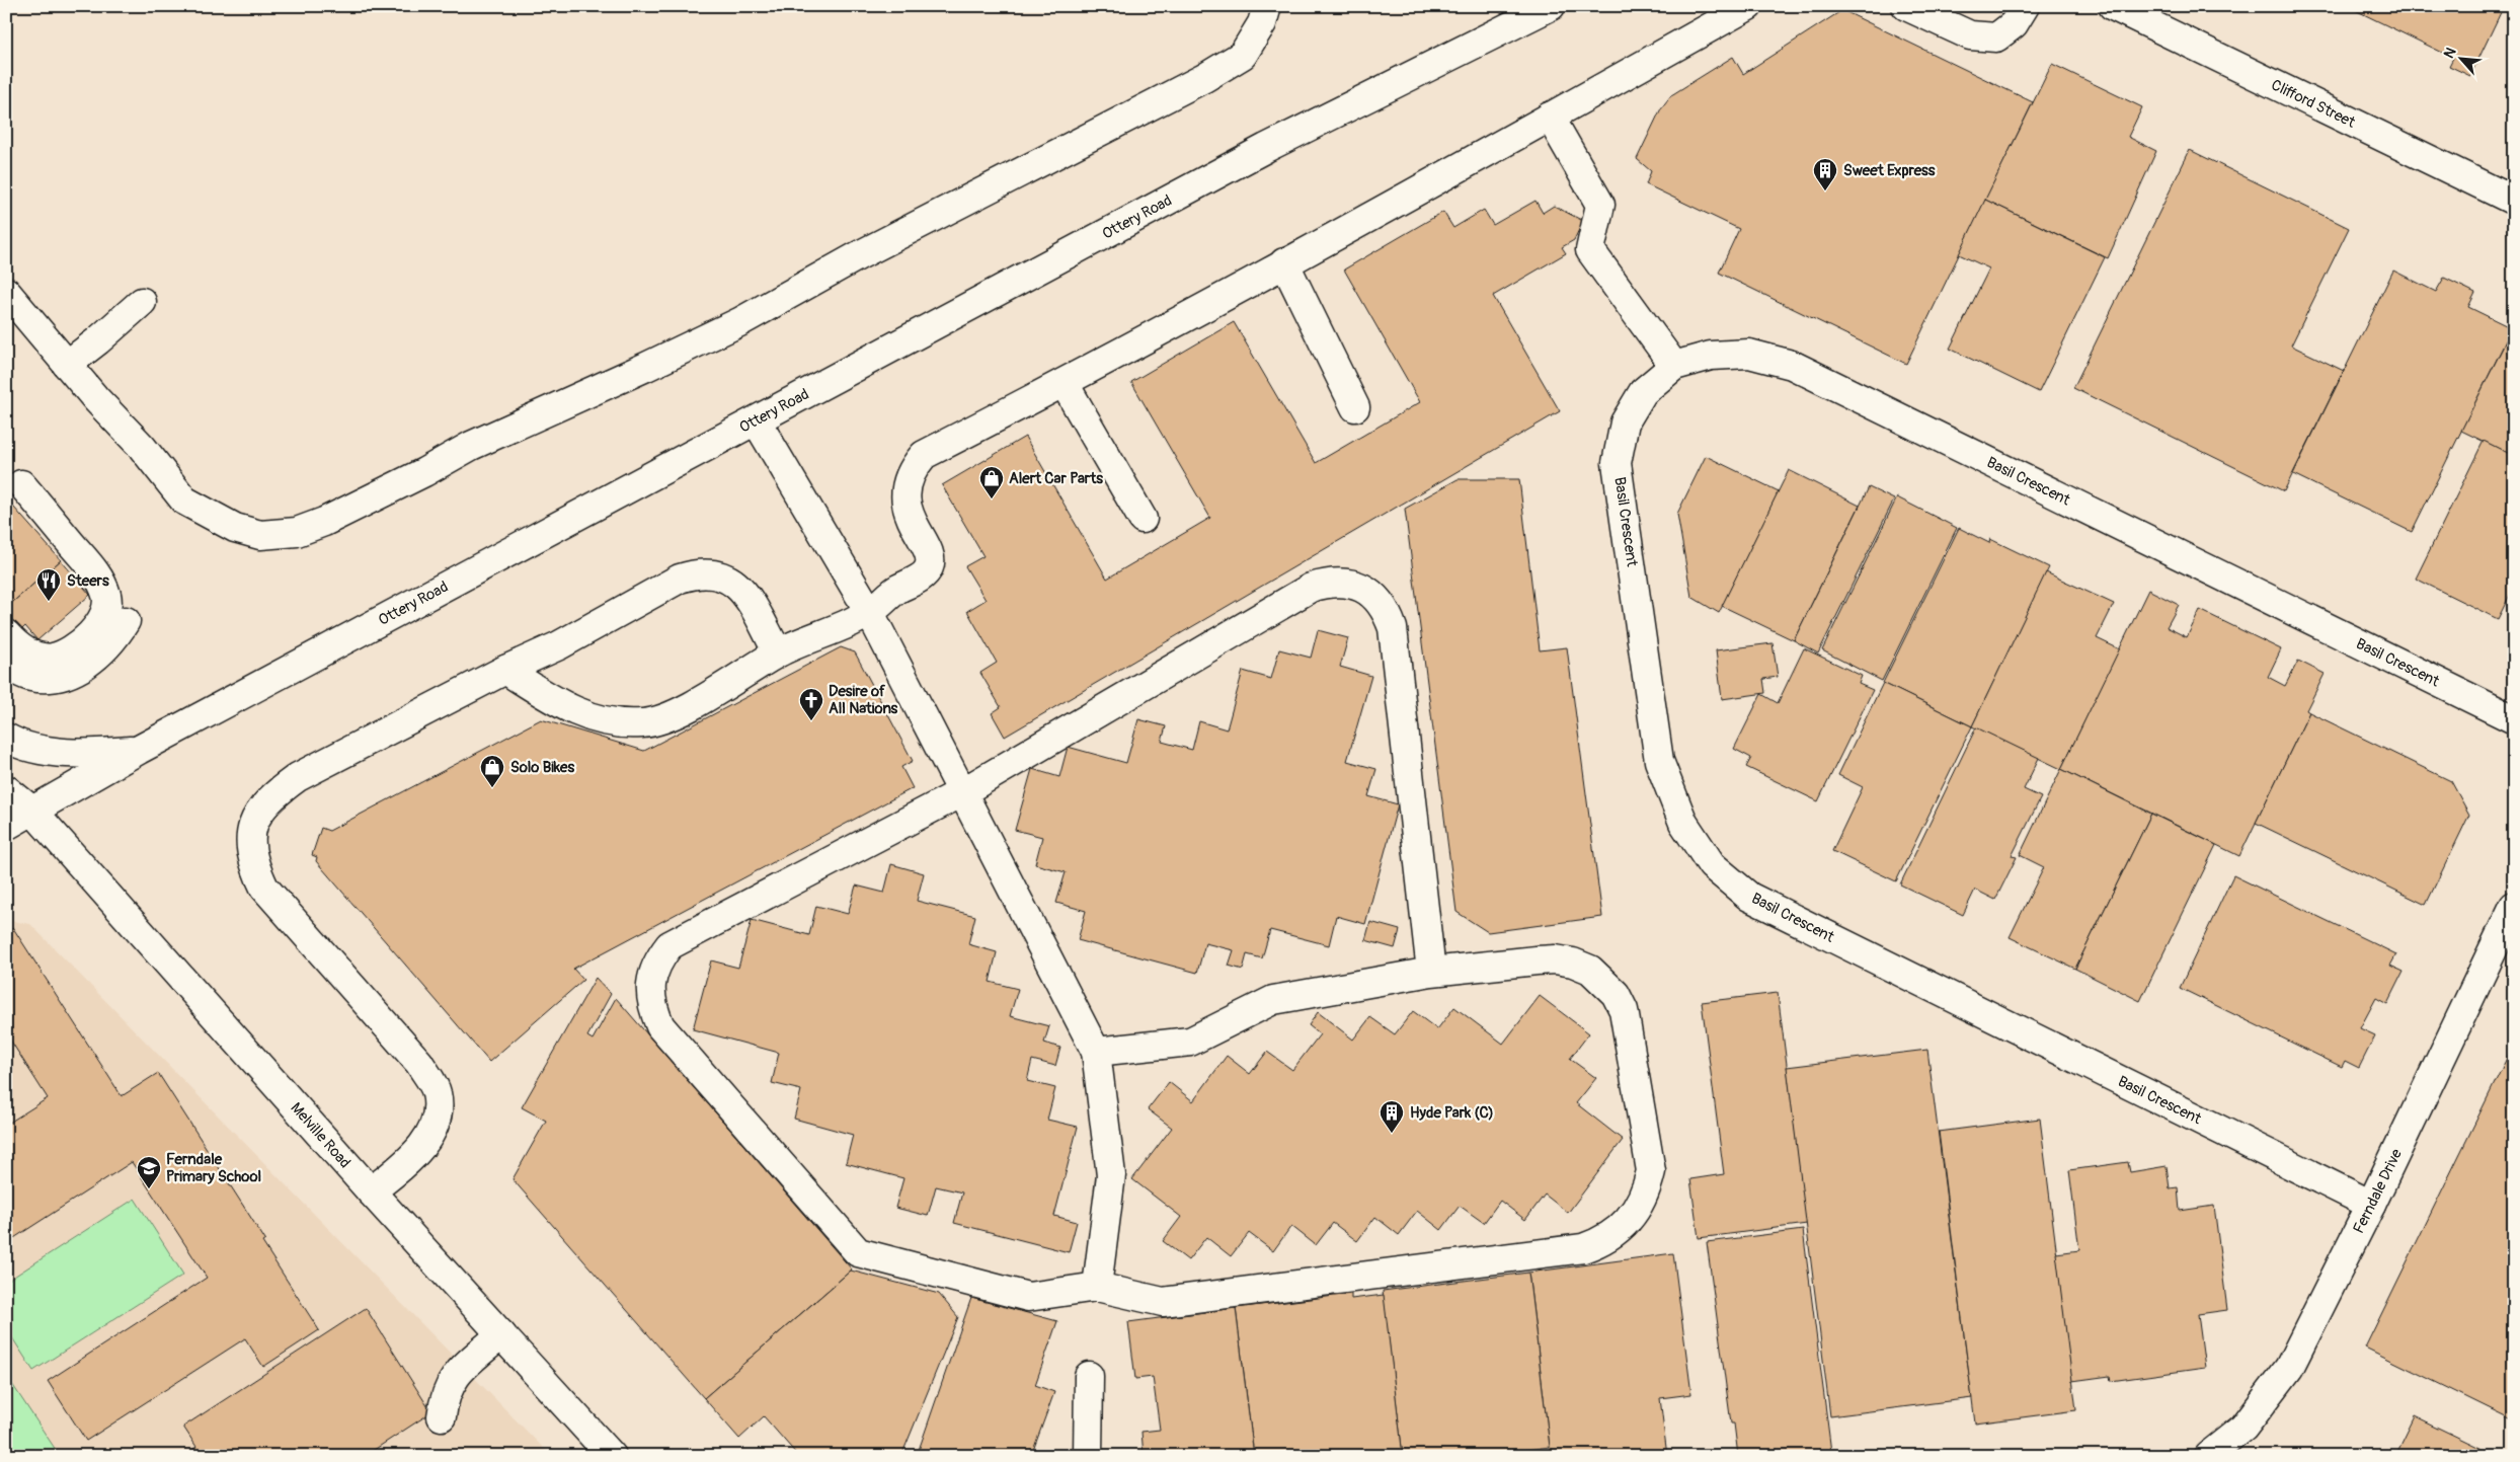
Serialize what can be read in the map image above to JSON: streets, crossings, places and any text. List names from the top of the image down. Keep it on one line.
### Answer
{"streets":{"street":["Clifford Street","Ottery Road","Basil Crescent","Melville Road","Ferndale Drive"]},"crossings":[["Ottery Road","Melville Road"],["Basil Crescent","Ferndale Drive"]],"places":{"building":["Sweet Express","Hyde Park (C)"],"shop":["Alert Car Parts","Solo Bikes"],"restaurant":["Steers"],"church":["Desire of All Nations"],"school or university":["Ferndale Primary School"]},"north":"top left"}
